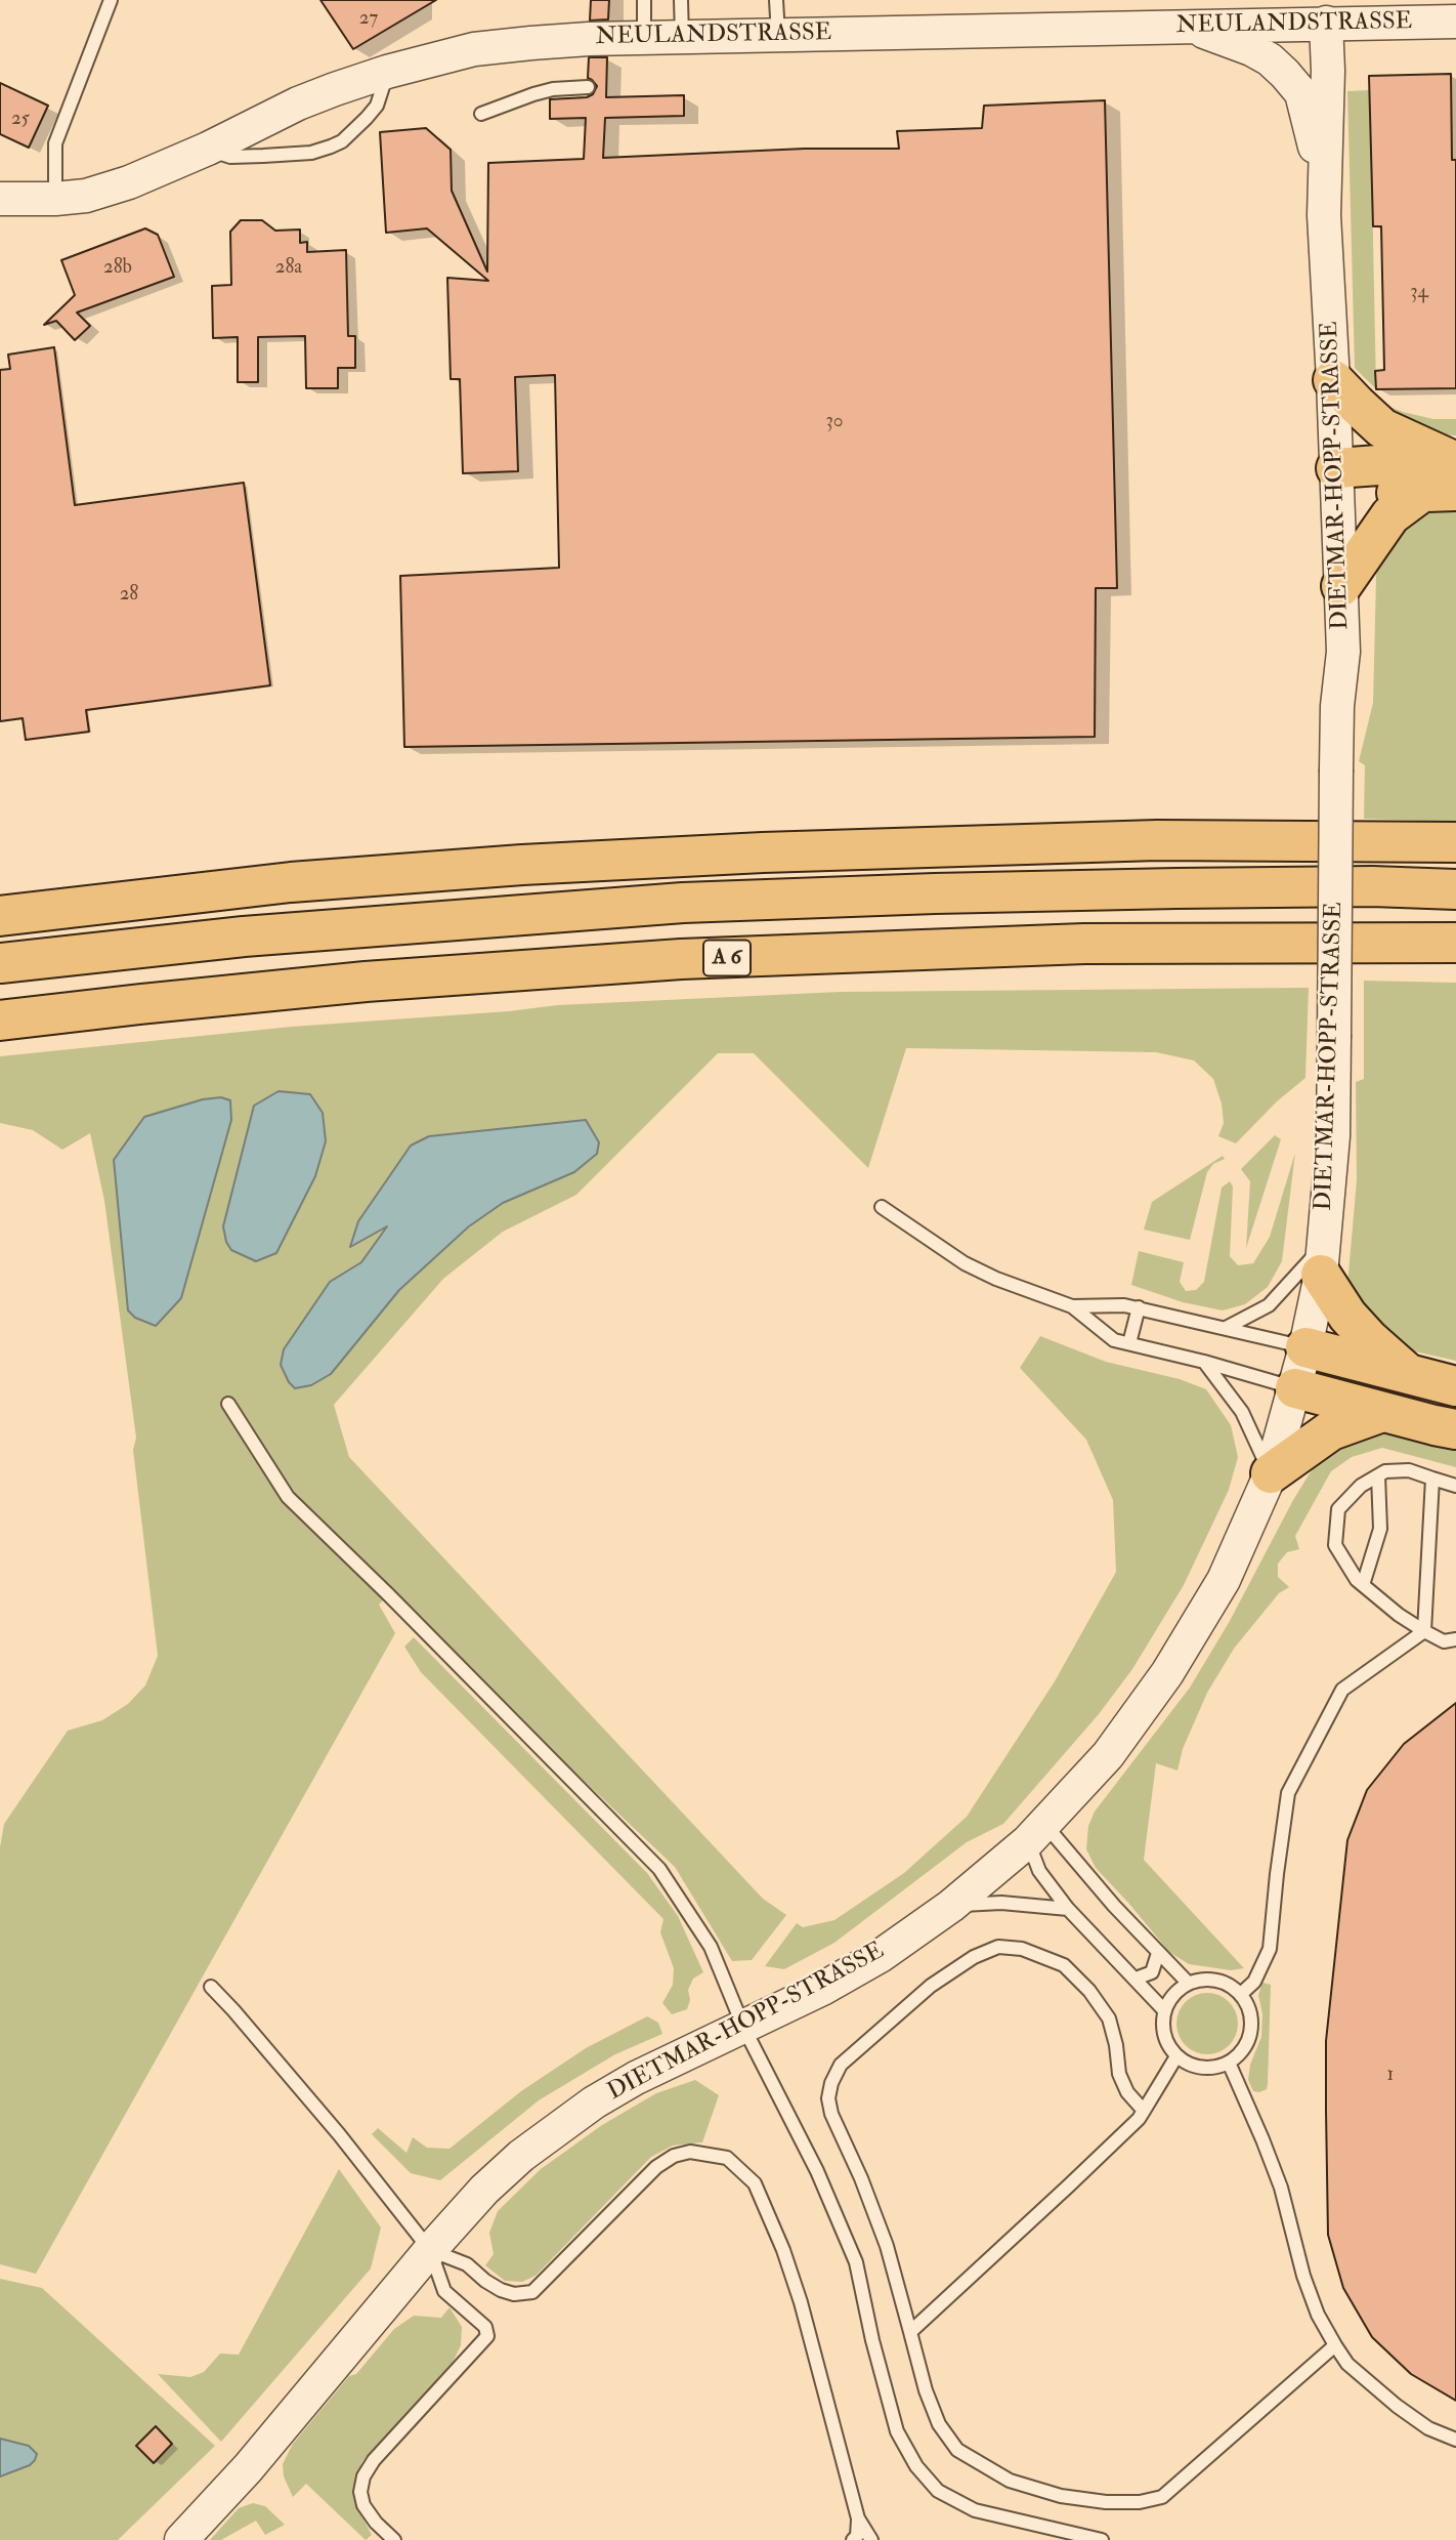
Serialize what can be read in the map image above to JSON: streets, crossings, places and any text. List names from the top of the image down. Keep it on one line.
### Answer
{"streets":{"highway":["A 6"],"street":["NEULANDSTRASSE","DIETMAR-HOPP-STRASSE"]},"crossings":[["NEULANDSTRASSE","DIETMAR-HOPP-STRASSE"]],"house_numbers":["27","25","28b","28a","34","30","28","1"]}
